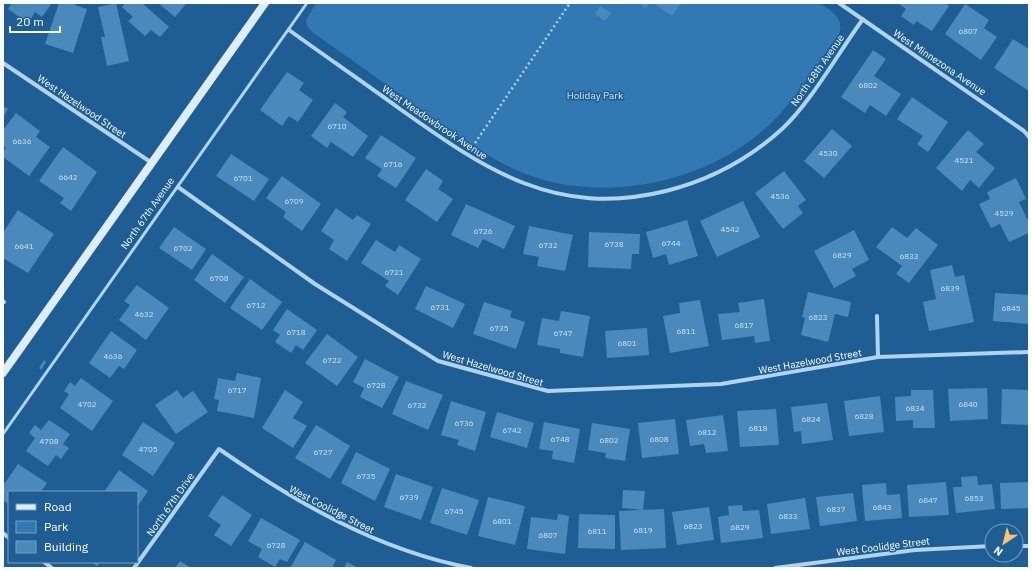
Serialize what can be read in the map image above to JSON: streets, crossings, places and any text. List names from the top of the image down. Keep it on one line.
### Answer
{"streets":{"street":["West Minnezona Avenue","North 68th Avenue","West Hazelwood Street","West Meadowbrook Avenue","North 67th Drive","West Coolidge Street"],"lane":["North 67th Avenue"]},"crossings":[["West Minnezona Avenue","North 68th Avenue"],["North 68th Avenue","West Meadowbrook Avenue"],["West Hazelwood Street","North 67th Avenue"],["West Meadowbrook Avenue","North 67th Avenue"],["North 67th Drive","West Coolidge Street"]],"parks":["Holiday Park"],"house_numbers":["6807","6802","6710","6636","4530","4521","6716","6642","6701","4536","6709","4529","4542","6726","6744","6738","6732","6641","6702","6829","6833","6721","6708","6839","6712","6731","6845","4632","6823","6817","6735","6811","6718","6747","6801","4636","6722","6728","6717","4702","6840","6732","6834","6828","6824","6736","6818","6742","6812","6748","6808","6802","4708","4705","6727","6735","6739","6853","6847","6843","6837","6745","6833","6801","6823","6829","6819","6811","6807","6728"],"legend":["Road","Park","Building"],"scale_bar":"20 m","north":"bottom left"}
